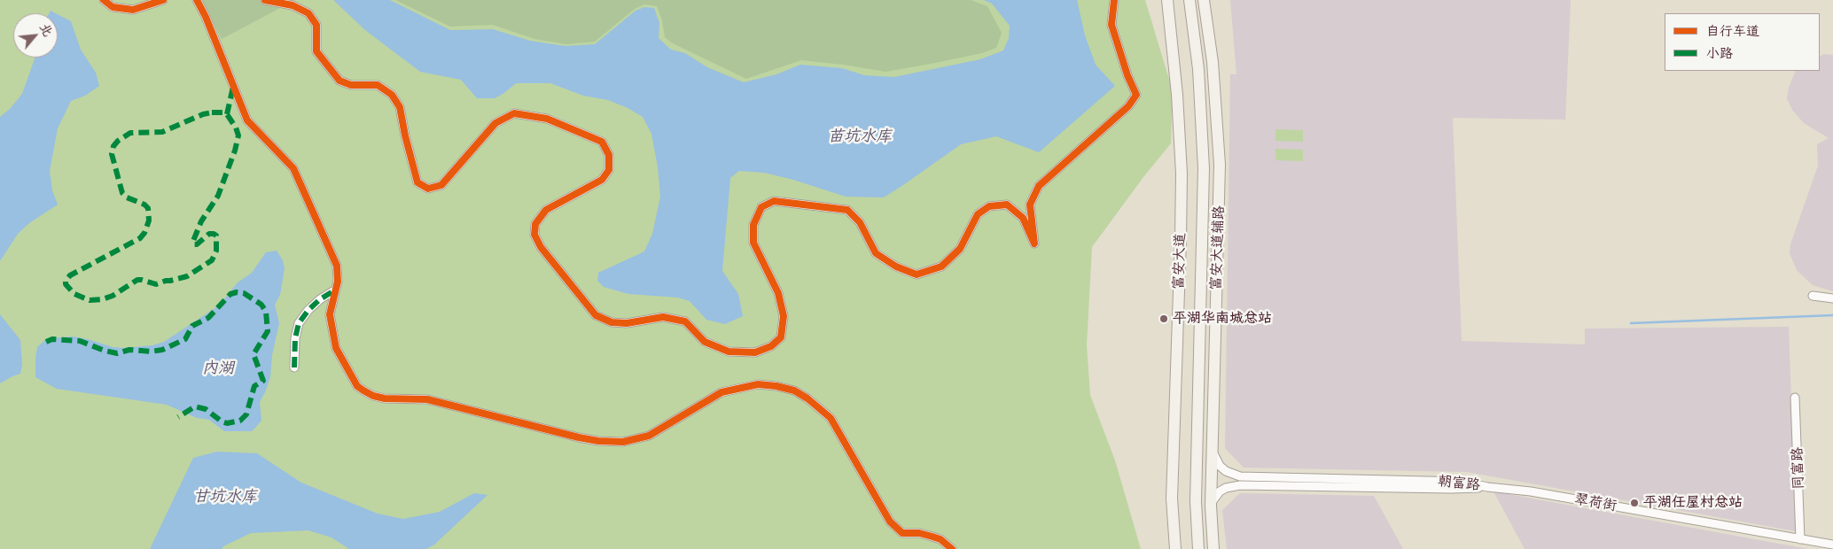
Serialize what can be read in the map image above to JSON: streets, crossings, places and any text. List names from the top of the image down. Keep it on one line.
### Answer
{"streets":{"main road":["富安大道辅路","富安大道"],"street":["同富路","朝富路","翠荷街"]},"crossings":[["富安大道辅路","朝富路"],["同富路","翠荷街"],["朝富路","翠荷街"]],"water":["苗坑水库","内湖","甘坑水库"],"places":["平湖华南城总站","平湖任屋村总站"],"legend":["自行车道","小路"],"north":"top right"}
